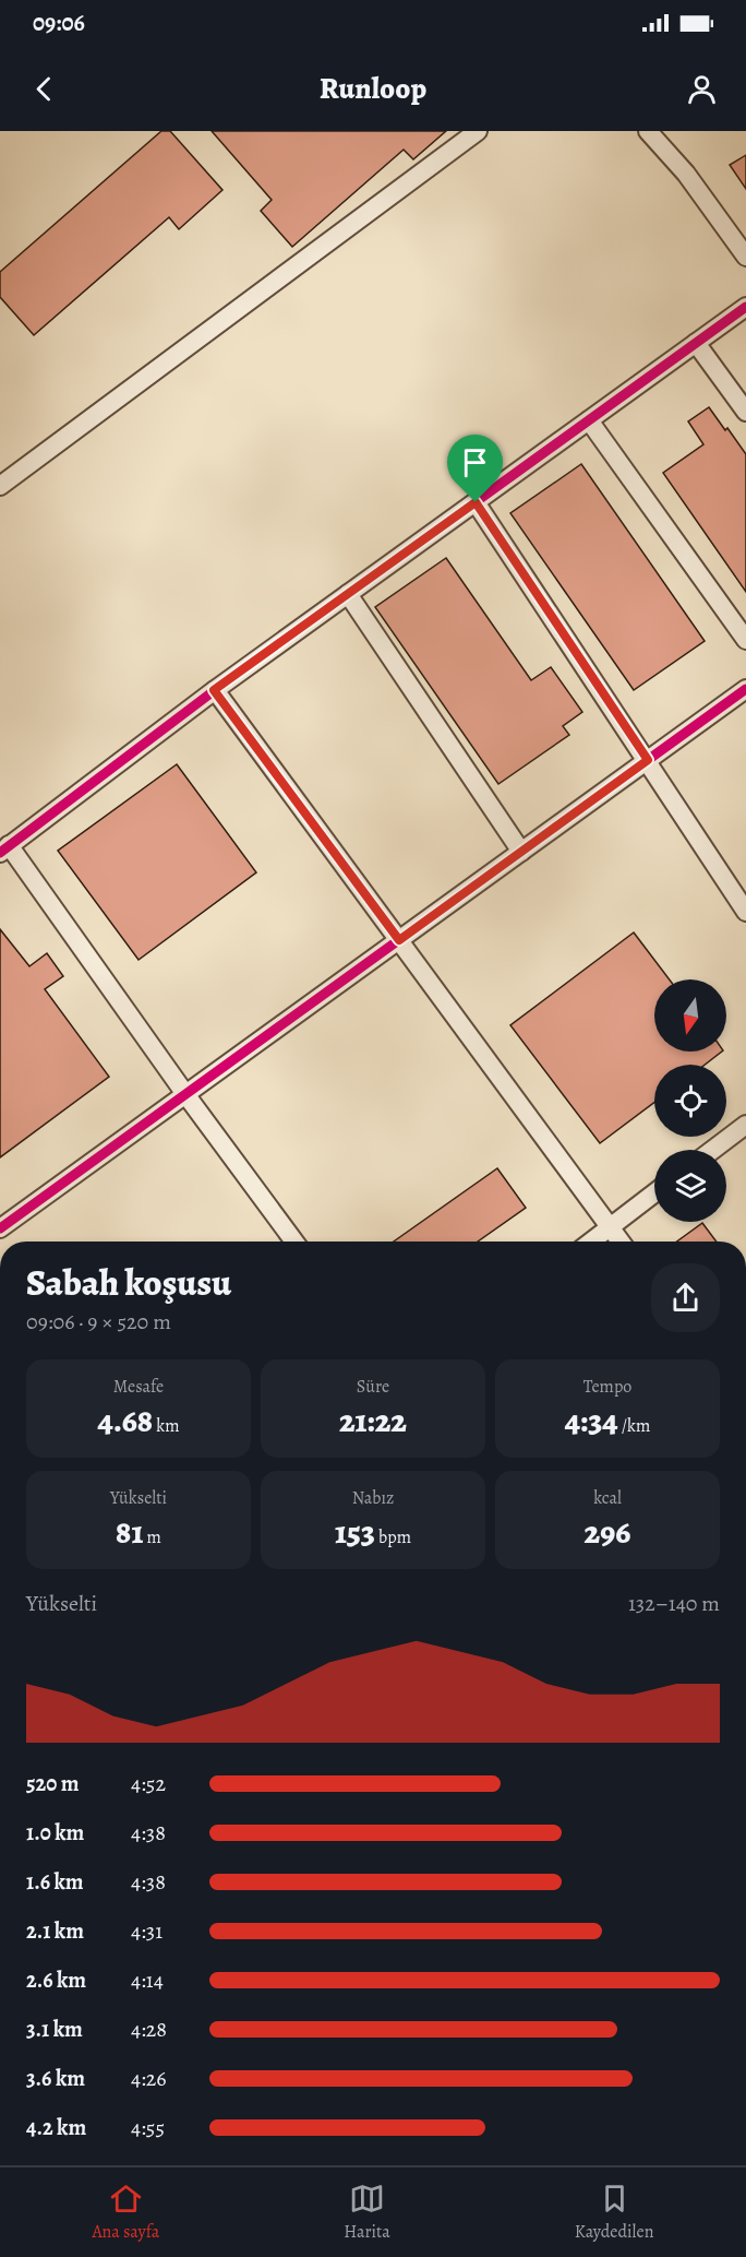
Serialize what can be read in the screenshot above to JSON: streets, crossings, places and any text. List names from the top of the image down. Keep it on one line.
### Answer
{"north":"bottom","page":{"status":"09:06","header":"Runloop","heading":["Sabah koşusu","09:06 · 9 × 520 m"],"stats":[["Mesafe","4.68 km"],["Süre","21:22"],["Tempo","4:34 /km"],["Yükselti","81 m"],["Nabız","153 bpm"],["kcal","296"]],"chart":["Yükselti","132–140 m"],"list":[{"name":"520 m","note":"4:52"},{"name":"1.0 km","note":"4:38"},{"name":"1.6 km","note":"4:38"},{"name":"2.1 km","note":"4:31"},{"name":"2.6 km","note":"4:14"},{"name":"3.1 km","note":"4:28"},{"name":"3.6 km","note":"4:26"},{"name":"4.2 km","note":"4:55"}],"tabs":["Ana sayfa","Harita","Kaydedilen"]}}
